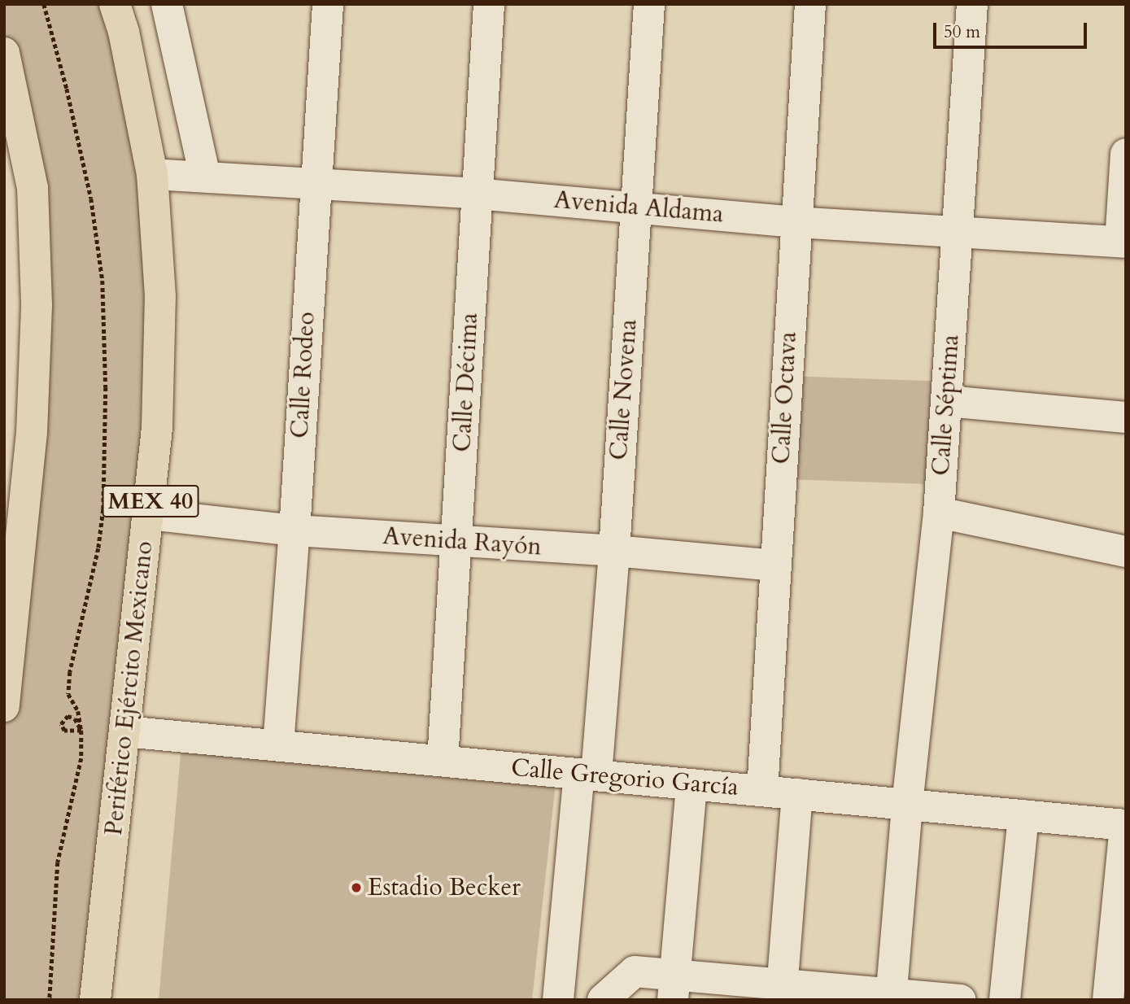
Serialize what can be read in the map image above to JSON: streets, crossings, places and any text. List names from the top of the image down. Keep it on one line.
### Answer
{"streets":{"highway":["MEX 40","Periférico Ejército Mexicano"],"street":["Avenida Aldama","Calle Rodeo","Calle Décima","Calle Novena","Calle Octava","Calle Séptima","Avenida Rayón","Calle Gregorio García"]},"crossings":[["Avenida Aldama","Calle Rodeo"],["Avenida Aldama","Calle Décima"],["Avenida Aldama","Calle Novena"],["Avenida Aldama","Calle Octava"],["Avenida Aldama","Calle Séptima"],["Avenida Aldama","Periférico Ejército Mexicano"],["Calle Rodeo","Avenida Rayón"],["Calle Rodeo","Calle Gregorio García"],["Calle Décima","Avenida Rayón"],["Calle Décima","Calle Gregorio García"],["Calle Novena","Avenida Rayón"],["Calle Novena","Calle Gregorio García"],["Calle Octava","Avenida Rayón"],["Calle Octava","Calle Gregorio García"],["Calle Séptima","Calle Gregorio García"],["Avenida Rayón","Periférico Ejército Mexicano"],["Periférico Ejército Mexicano","Calle Gregorio García"]],"places":["Estadio Becker"],"scale_bar":"50 m"}
